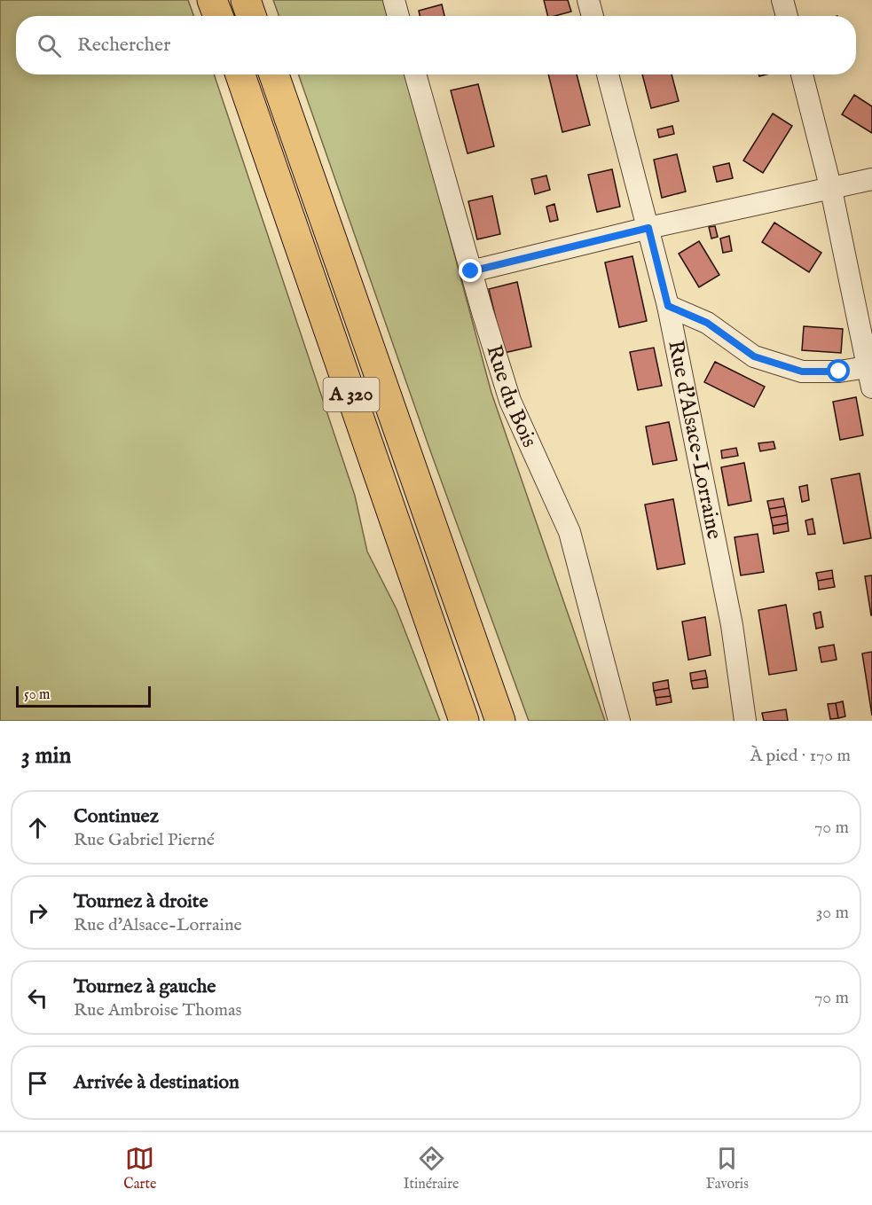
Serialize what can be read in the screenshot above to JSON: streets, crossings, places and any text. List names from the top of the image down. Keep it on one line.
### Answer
{"streets":{"highway":["A 320"],"street":["Rue du Bois","Rue d'Alsace-Lorraine"]},"scale_bar":"50 m","page":{"search":"Rechercher","scale":"50 m","heading":["3 min","À pied · 170 m"],"list":[["Continuez","Rue Gabriel Pierné","70 m"],["Tournez à droite","Rue d'Alsace-Lorraine","30 m"],["Tournez à gauche","Rue Ambroise Thomas","70 m"],"Arrivée à destination"],"nav":["Carte","Itinéraire","Favoris"]}}
